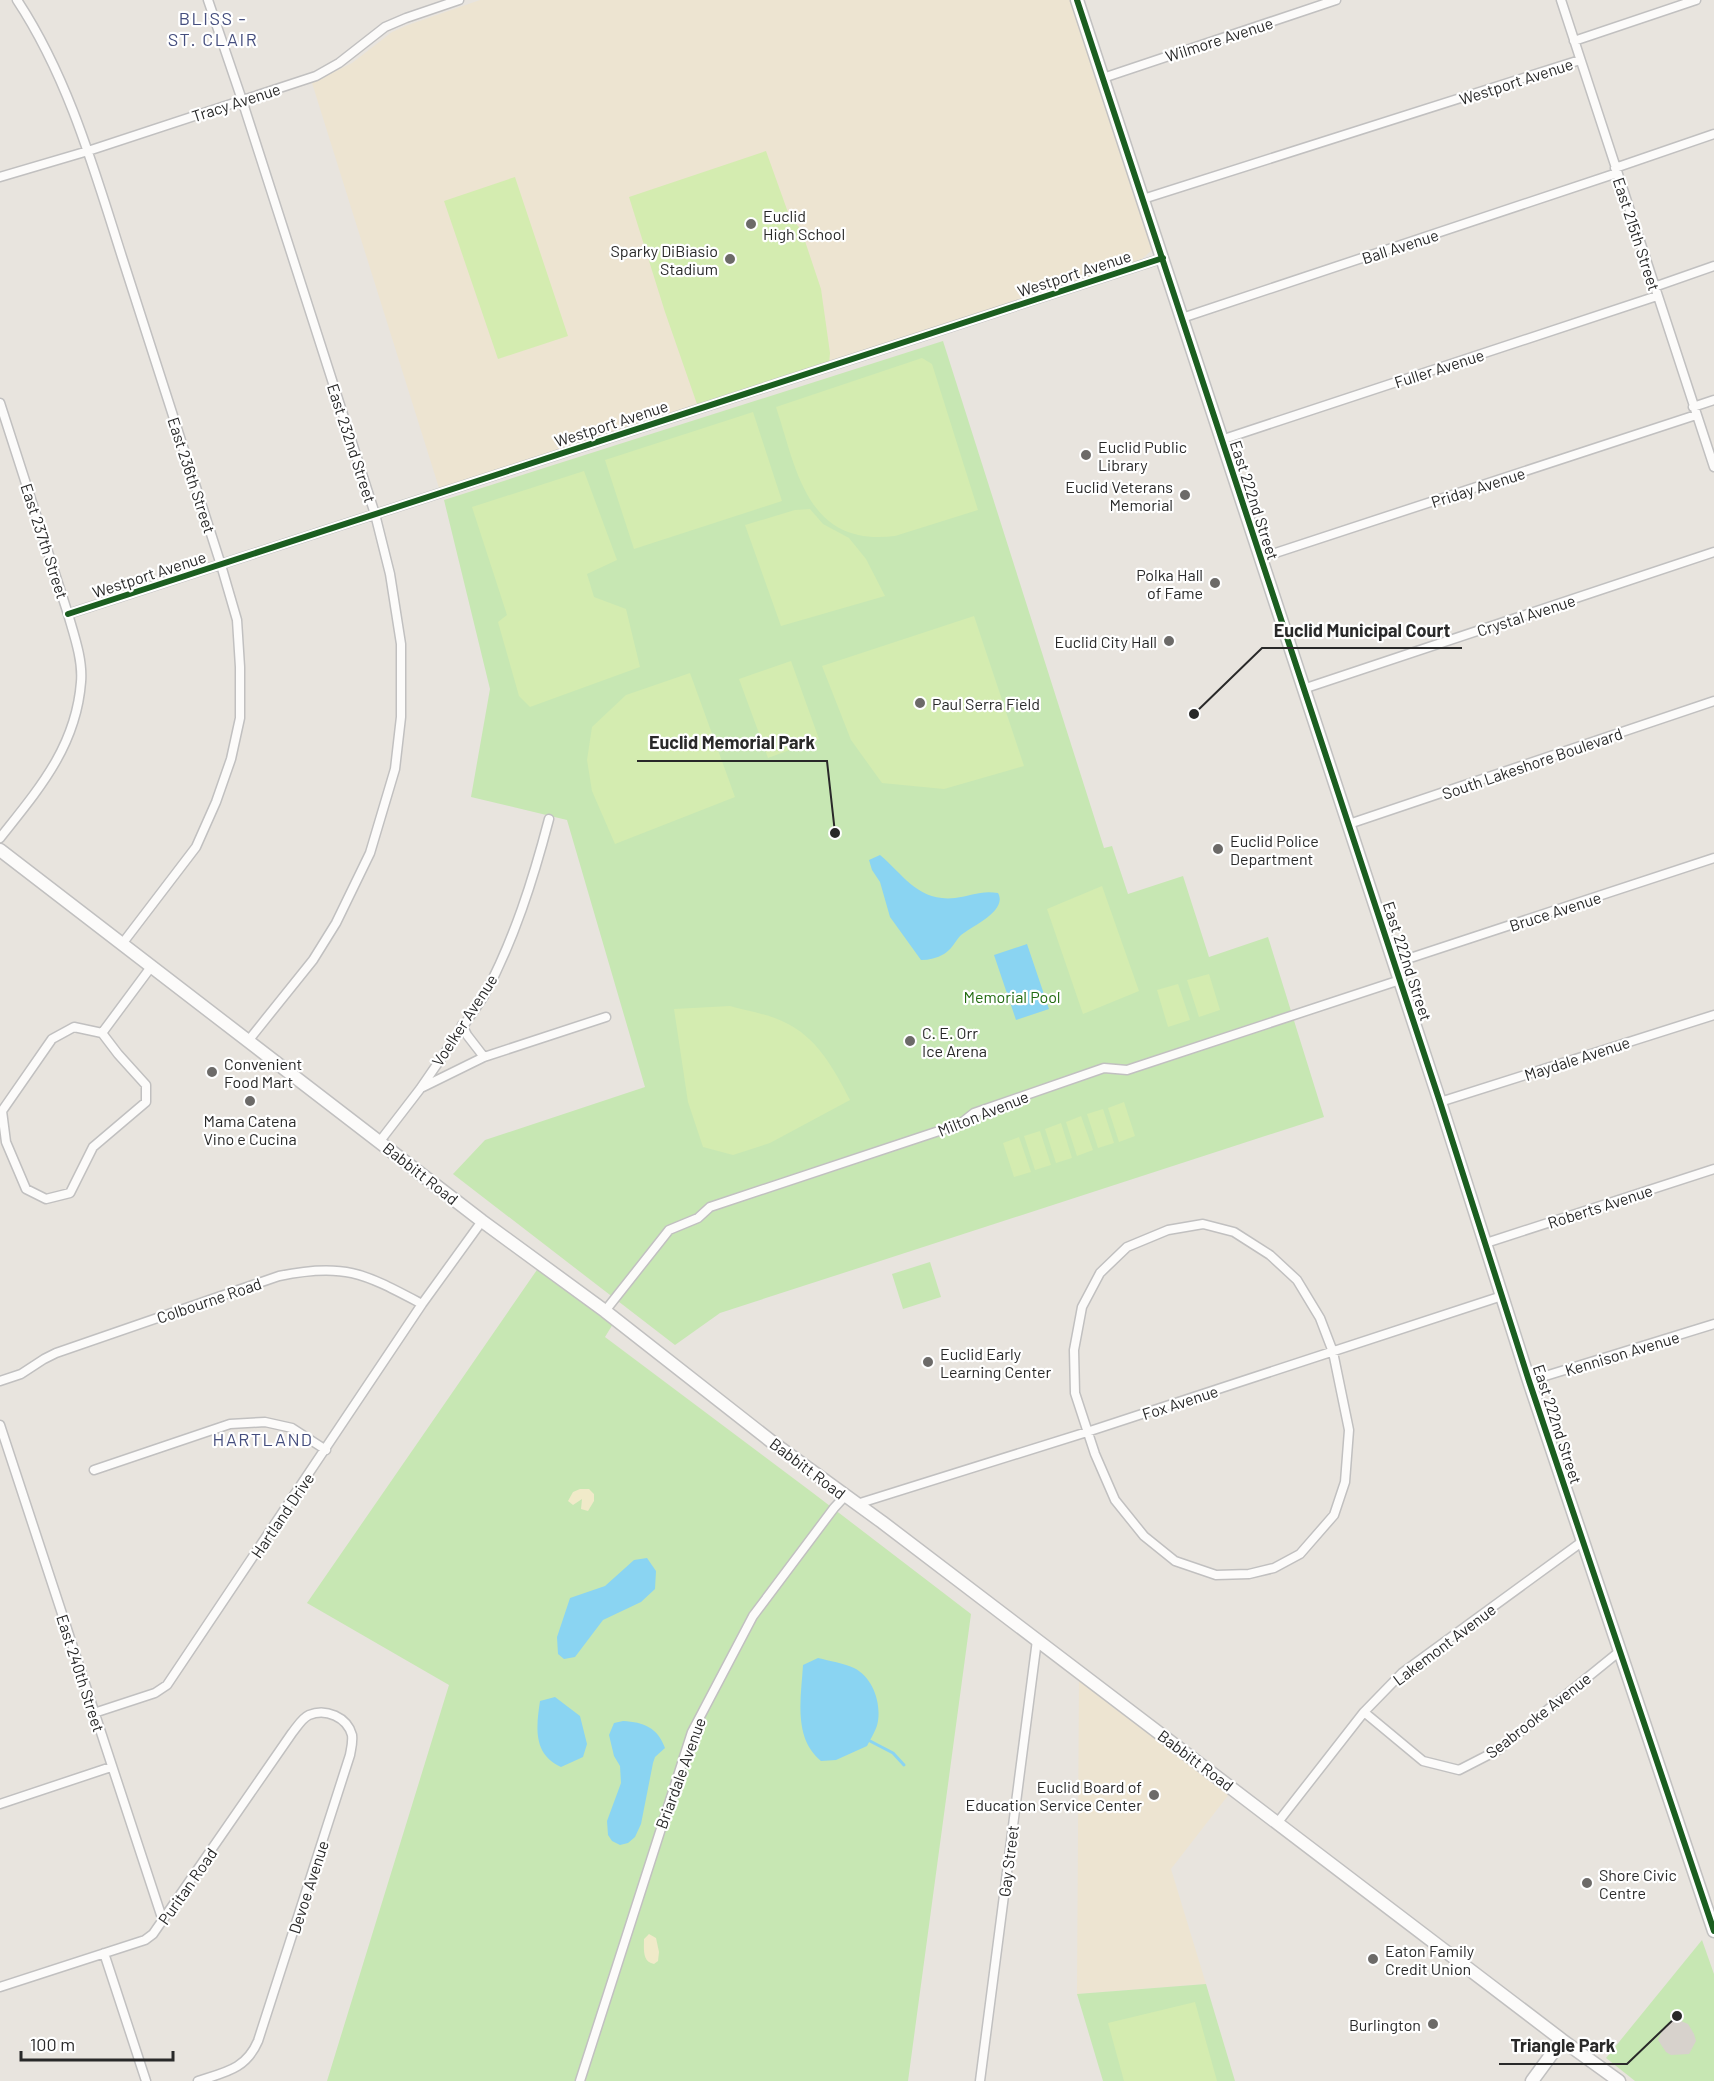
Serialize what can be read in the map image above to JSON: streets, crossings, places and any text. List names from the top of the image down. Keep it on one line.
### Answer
{"streets":{"street":["Wilmore Avenue","Westport Avenue","Tracy Avenue","East 215th Street","Ball Avenue","Fuller Avenue","East 232nd Street","East 236th Street","Priday Avenue","East 222nd Street","East 237th Street","Crystal Avenue","South Lakeshore Boulevard","Bruce Avenue","Voelker Avenue","Maydale Avenue","Milton Avenue","Babbitt Road","Roberts Avenue","Colbourne Road","Kennison Avenue","Fox Avenue","Hartland Drive","Lakemont Avenue","East 240th Street","Seabrooke Avenue","Briardale Avenue","Gay Street","Puritan Road","Devoe Avenue"]},"crossings":[["Wilmore Avenue","East 222nd Street"],["Westport Avenue","East 215th Street"],["Westport Avenue","East 232nd Street"],["Westport Avenue","East 236th Street"],["Westport Avenue","East 222nd Street"],["Westport Avenue","East 237th Street"],["Tracy Avenue","East 232nd Street"],["Tracy Avenue","East 236th Street"],["East 215th Street","Ball Avenue"],["East 215th Street","Fuller Avenue"],["East 215th Street","Priday Avenue"],["Ball Avenue","East 222nd Street"],["Fuller Avenue","East 222nd Street"],["East 232nd Street","Babbitt Road"],["East 236th Street","Babbitt Road"],["Priday Avenue","East 222nd Street"],["East 222nd Street","Crystal Avenue"],["East 222nd Street","South Lakeshore Boulevard"],["East 222nd Street","Bruce Avenue"],["East 222nd Street","Maydale Avenue"],["East 222nd Street","Milton Avenue"],["East 222nd Street","Roberts Avenue"],["East 222nd Street","Kennison Avenue"],["East 222nd Street","Fox Avenue"],["East 222nd Street","Lakemont Avenue"],["East 222nd Street","Seabrooke Avenue"],["Voelker Avenue","Babbitt Road"],["Milton Avenue","Babbitt Road"],["Babbitt Road","Fox Avenue"],["Babbitt Road","Hartland Drive"],["Babbitt Road","Lakemont Avenue"],["Babbitt Road","Briardale Avenue"],["Babbitt Road","Gay Street"],["Colbourne Road","Hartland Drive"],["Hartland Drive","East 240th Street"],["Lakemont Avenue","Seabrooke Avenue"],["East 240th Street","Puritan Road"],["Puritan Road","Devoe Avenue"]],"districts":["BLISS - ST. CLAIR","HARTLAND"],"parks":["Memorial Pool"],"places":["Euclid High School","Sparky DiBiasio Stadium","Euclid Public Library","Euclid Veterans Memorial","Polka Hall of Fame","Euclid City Hall","Paul Serra Field","Euclid Municipal Court","Euclid Memorial Park","Euclid Police Department","C. E. Orr Ice Arena","Convenient Food Mart","Mama Catena Vino e Cucina","Euclid Early Learning Center","Euclid Board of Education Service Center","Shore Civic Centre","Eaton Family Credit Union","Triangle Park","Burlington"],"scale_bar":"100 m"}
